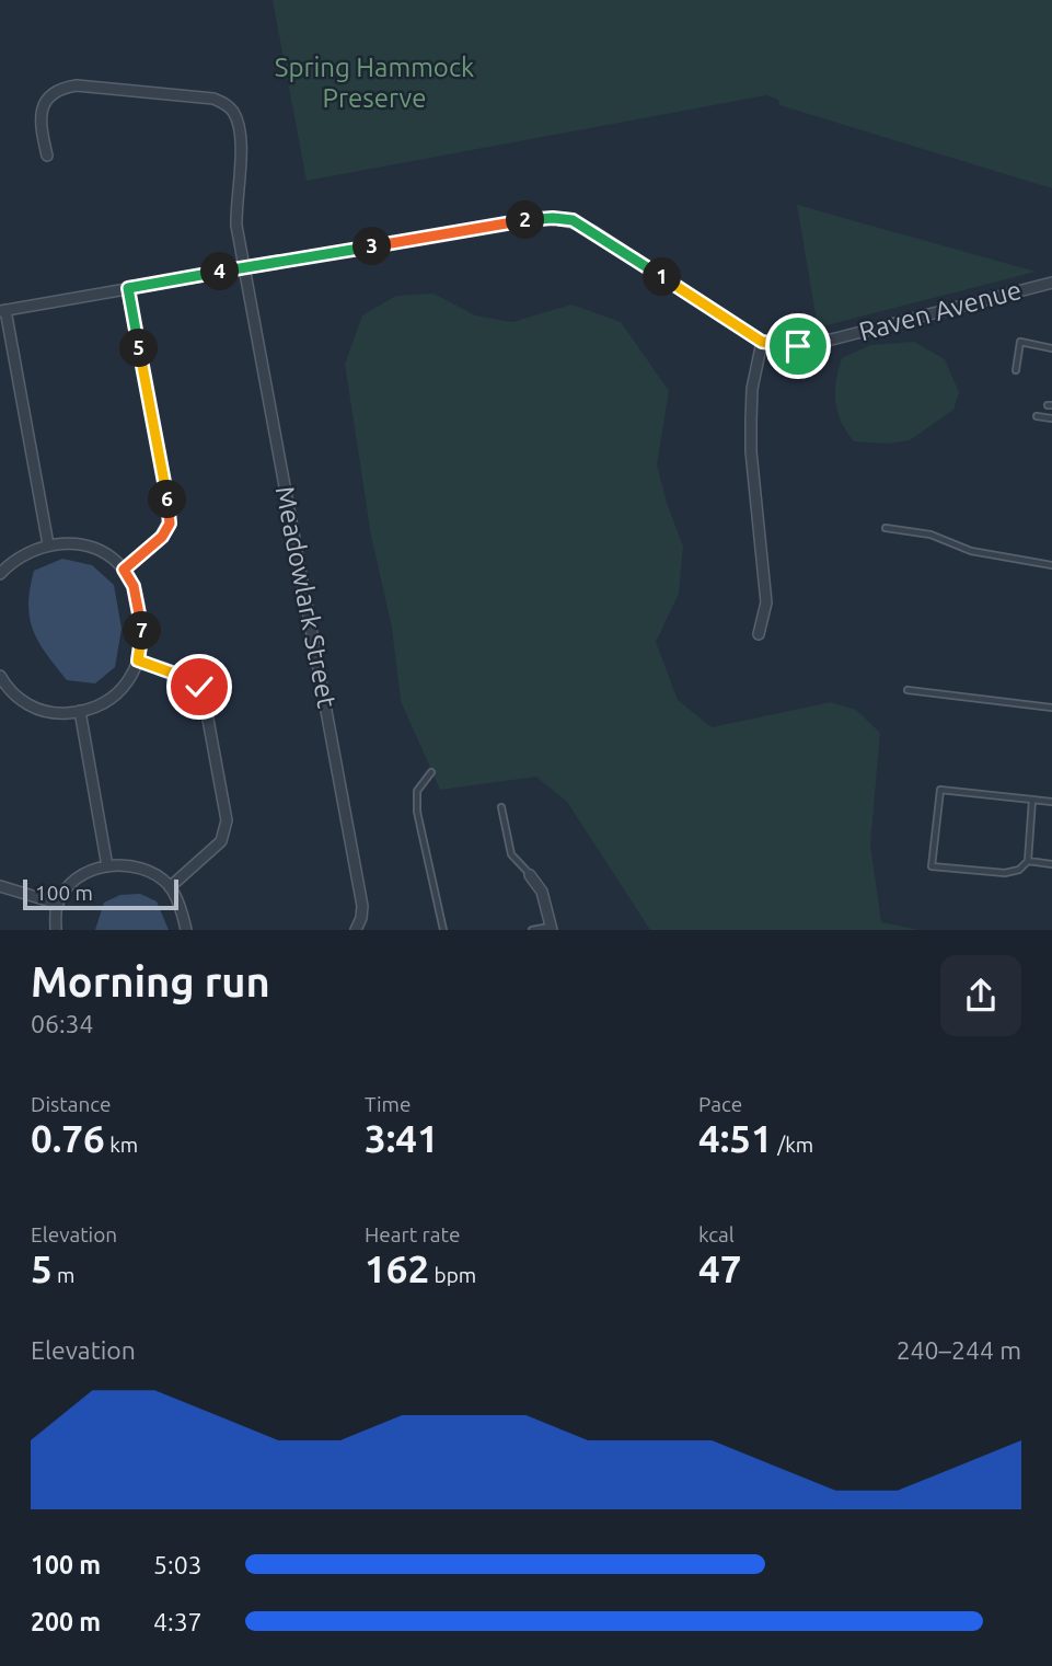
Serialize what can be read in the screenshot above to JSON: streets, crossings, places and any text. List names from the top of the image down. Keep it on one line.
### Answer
{"streets":{"street":["Raven Avenue","Meadowlark Street"]},"crossings":[["Raven Avenue","Meadowlark Street"]],"parks":["Spring Hammock Preserve"],"scale_bar":"100 m","page":{"pins":["2","3","4","1","5","6","7"],"scale":"100 m","heading":["Morning run","06:34"],"stats":[["Distance","0.76 km"],["Time","3:41"],["Pace","4:51 /km"],["Elevation","5 m"],["Heart rate","162 bpm"],["kcal","47"]],"chart":["Elevation","240–244 m"],"list":[{"name":"100 m","note":"5:03"},{"name":"200 m","note":"4:37"}]}}
